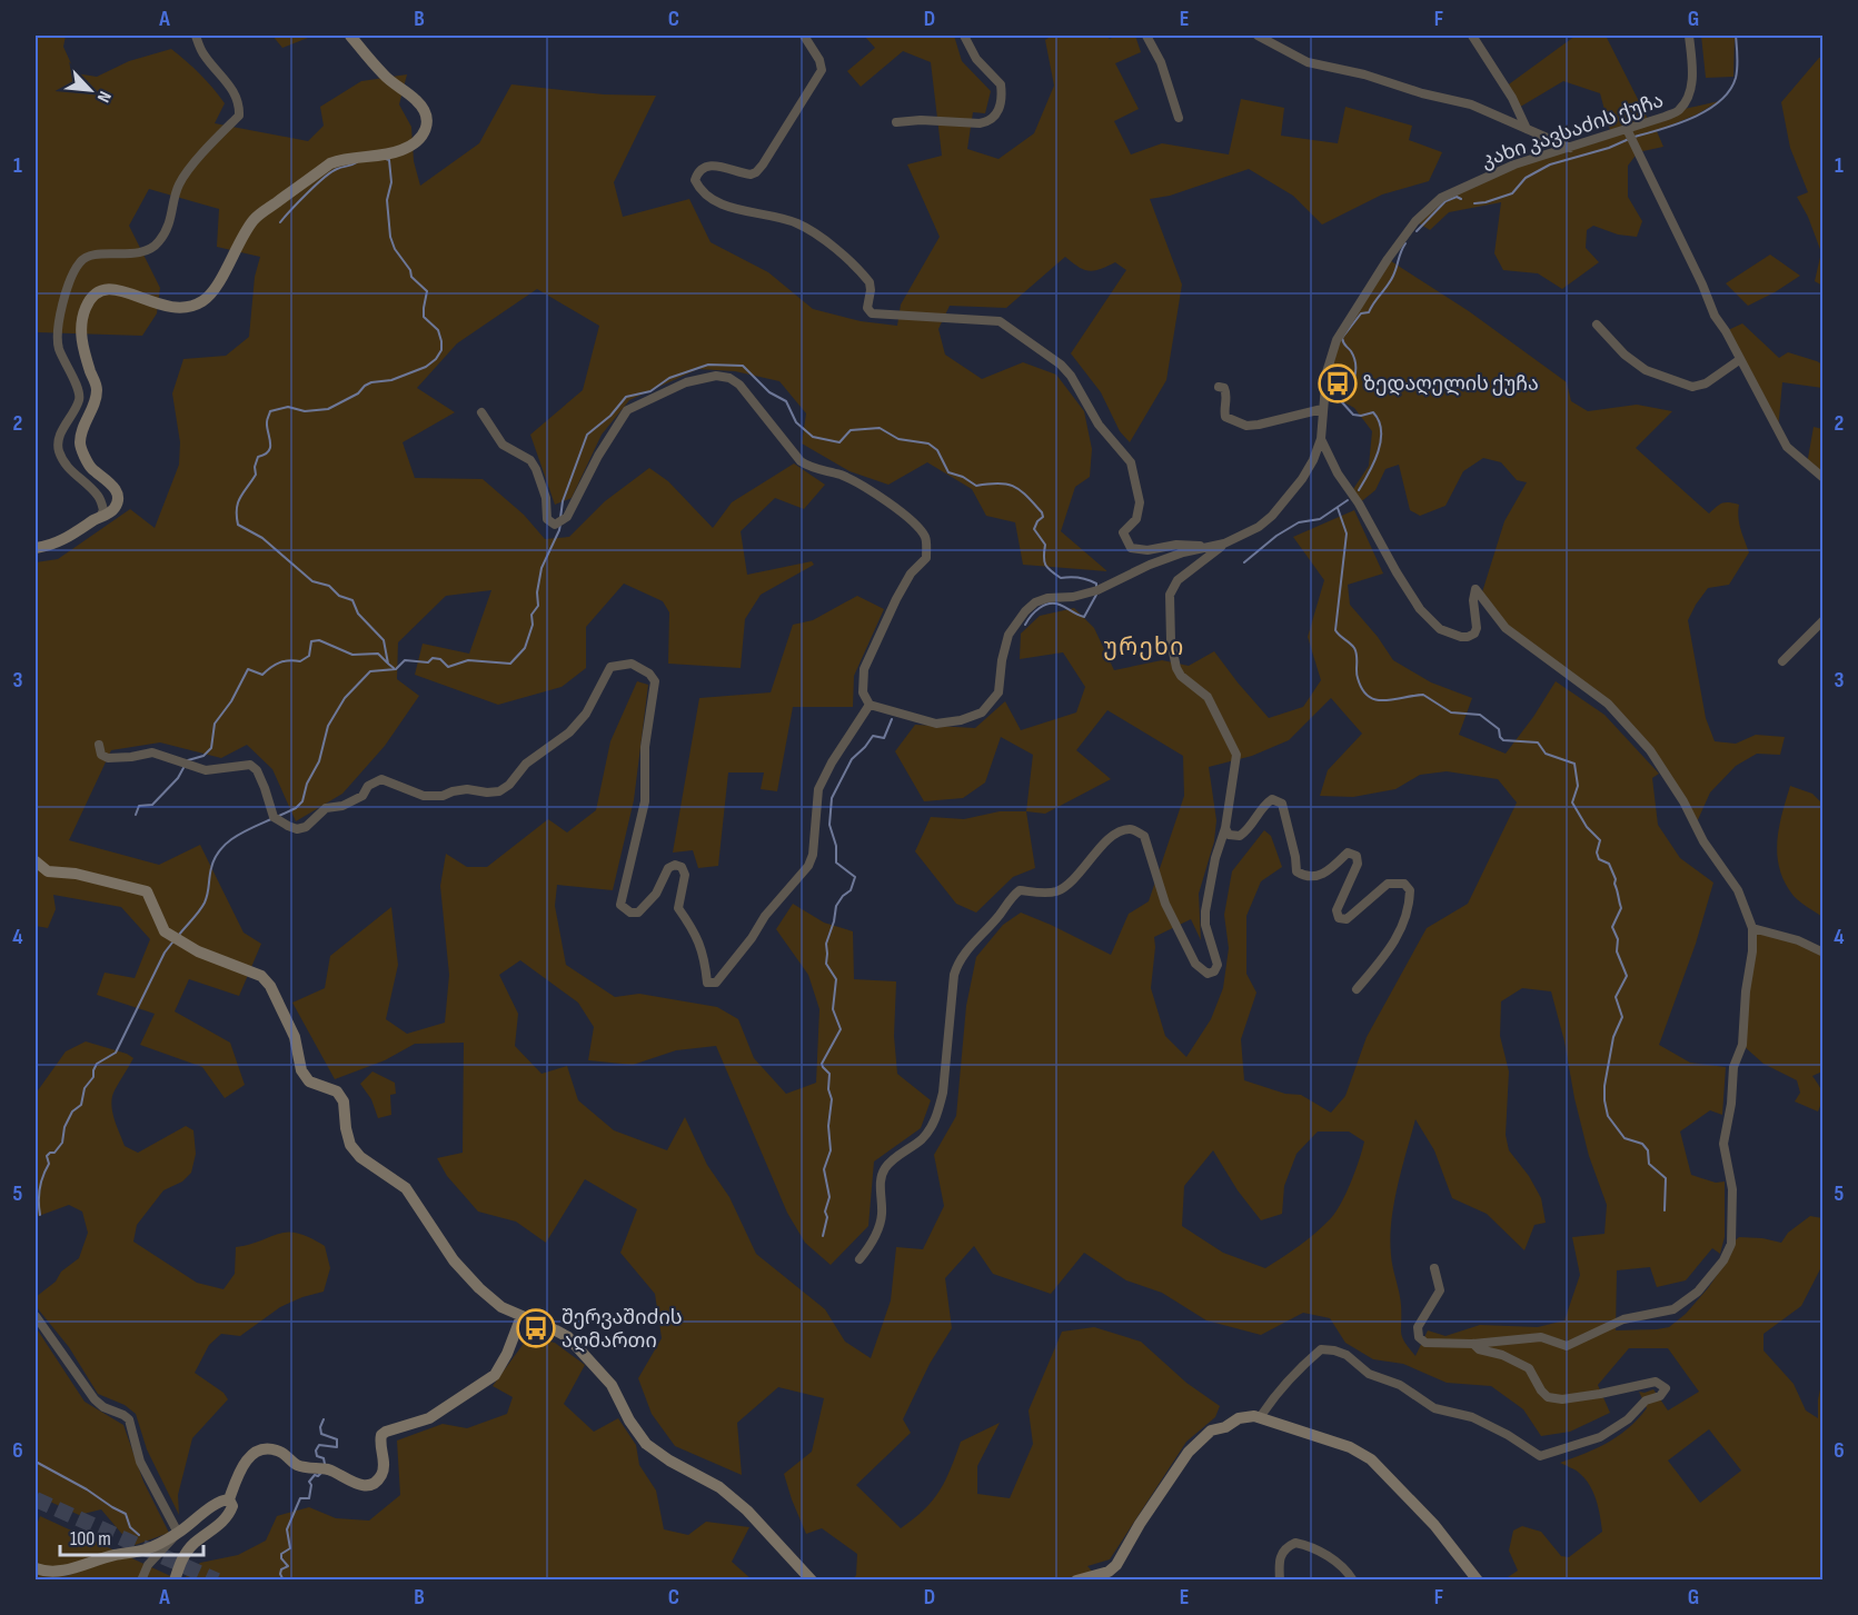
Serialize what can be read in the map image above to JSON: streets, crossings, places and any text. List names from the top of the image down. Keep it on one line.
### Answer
{"streets":{"street":["კახი კავსაძის ქუჩა"]},"districts":["ურეხი"],"places":{"bus stop":["ზედაღელის ქუჩა","შერვაშიძის აღმართი"]},"scale_bar":"100 m","north":"bottom right","grid":{"columns":["A","B","C","D","E","F","G"],"rows":["1","2","3","4","5","6"]}}
